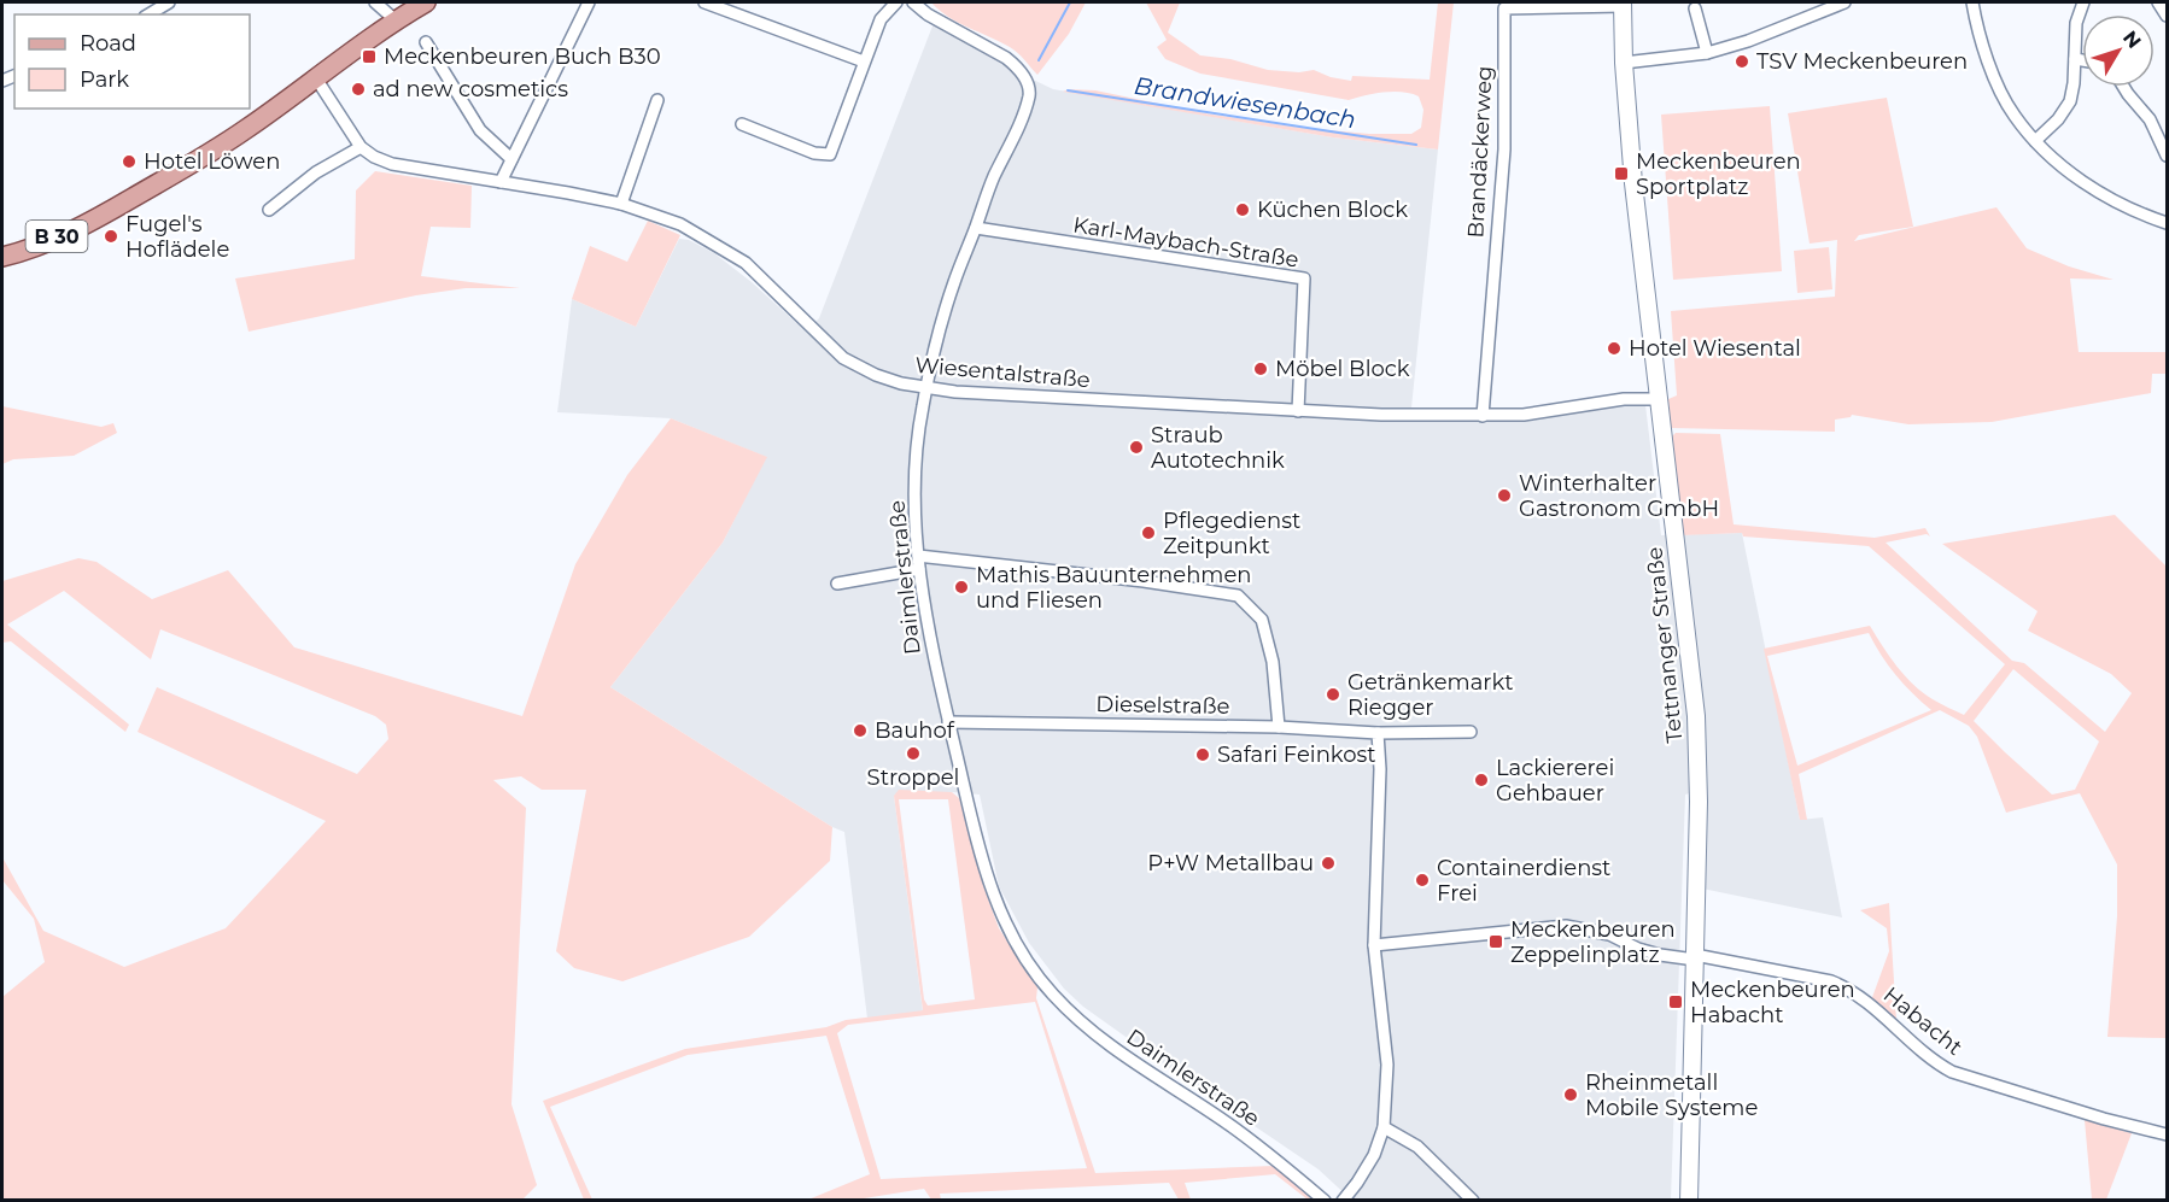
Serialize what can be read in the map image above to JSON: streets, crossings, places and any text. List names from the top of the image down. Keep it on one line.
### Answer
{"streets":{"main road":["B 30","Tettnanger Straße"],"street":["Brandäckerweg","Karl-Maybach-Straße","Wiesentalstraße","Daimlerstraße","Dieselstraße","Habacht"]},"crossings":[["Brandäckerweg","Wiesentalstraße"],["Brandäckerweg","Tettnanger Straße"],["Karl-Maybach-Straße","Wiesentalstraße"],["Karl-Maybach-Straße","Daimlerstraße"],["Wiesentalstraße","Daimlerstraße"],["Wiesentalstraße","Tettnanger Straße"],["Daimlerstraße","Dieselstraße"],["Tettnanger Straße","Habacht"]],"water":["Brandwiesenbach"],"places":{"transit":["Meckenbeuren Buch B30","Meckenbeuren Sportplatz","Meckenbeuren Zeppelinplatz","Meckenbeuren Habacht"],"other":["TSV Meckenbeuren","ad new cosmetics","Hotel Löwen","Küchen Block","Fugel's Hoflädele","Hotel Wiesental","Möbel Block","Straub Autotechnik","Winterhalter Gastronom GmbH","Pflegedienst Zeitpunkt","Mathis Bauunternehmen und Fliesen","Getränkemarkt Riegger","Bauhof","Stroppel","Safari Feinkost","Lackiererei Gehbauer","P+W Metallbau","Containerdienst Frei","Rheinmetall Mobile Systeme"]},"legend":["Road","Park"],"north":"top right"}
